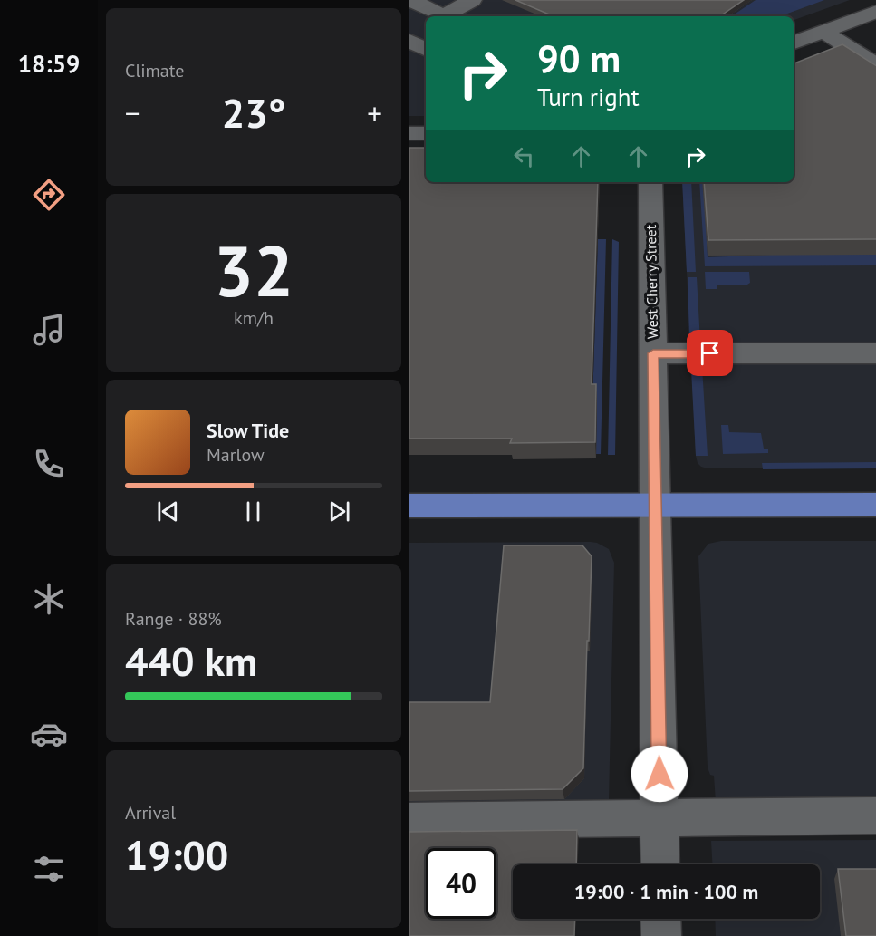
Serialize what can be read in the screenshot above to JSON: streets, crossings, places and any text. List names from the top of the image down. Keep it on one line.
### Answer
{"streets":{"street":["West Cherry Street"]},"page":{"tabs":"18:59","tile":["Climate",["32","km/h"],["Range · 88%","440 km"],["Arrival","19:00"]],"turn":["90 m","Turn right"],"heat":["−","23°","+"],"song":["Slow Tide","Marlow"],"limit":"40","trip":"19:00 · 1 min · 100 m"}}
